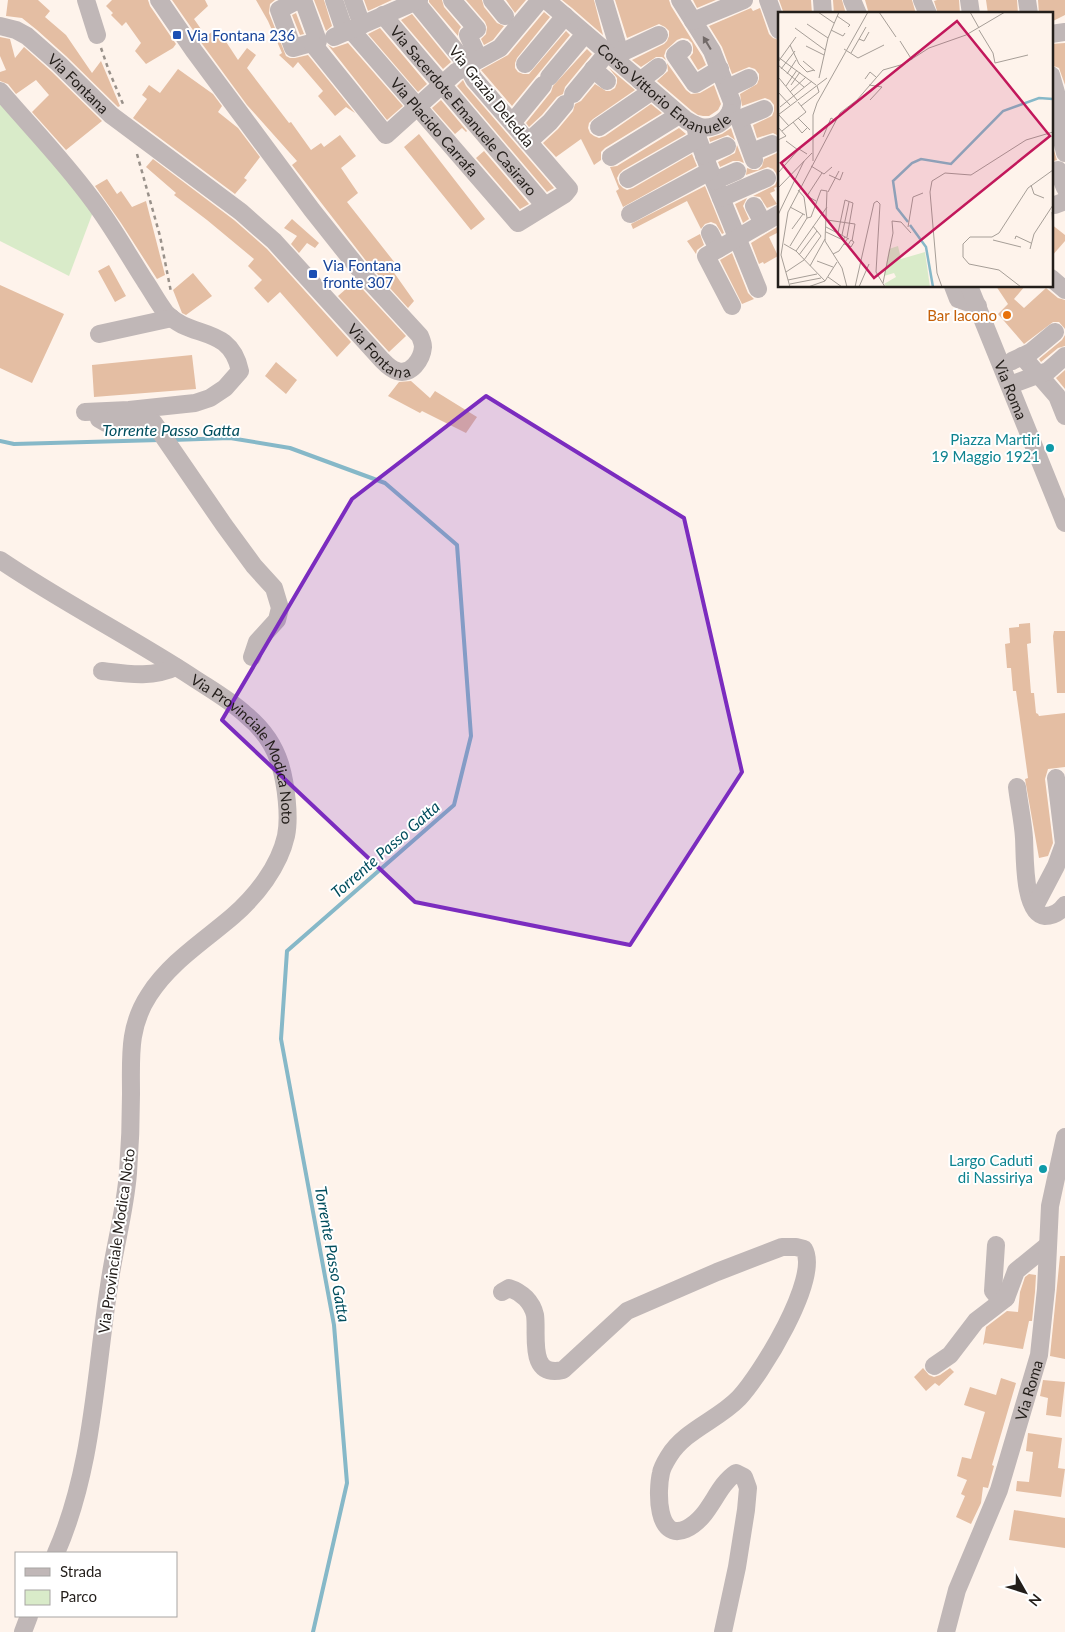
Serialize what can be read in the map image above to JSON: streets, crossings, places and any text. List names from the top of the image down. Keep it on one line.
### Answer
{"streets":{"street":["Corso Vittorio Emanuele","Via Fontana","Via Grazia Deledda","Via Sacerdote Emanuele Casiraro","Via Placido Carrafa","Via Roma","Via Provinciale Modica Noto"]},"crossings":[["Via Grazia Deledda","Via Sacerdote Emanuele Casiraro"],["Via Grazia Deledda","Via Placido Carrafa"],["Via Sacerdote Emanuele Casiraro","Via Placido Carrafa"]],"water":["Torrente Passo Gatta"],"places":{"transit":["Via Fontana 236","Via Fontana fronte 307"],"other":["Bar Iacono","Piazza Martiri 19 Maggio 1921","Largo Caduti di Nassiriya"]},"legend":["Strada","Parco"],"north":"bottom right"}
